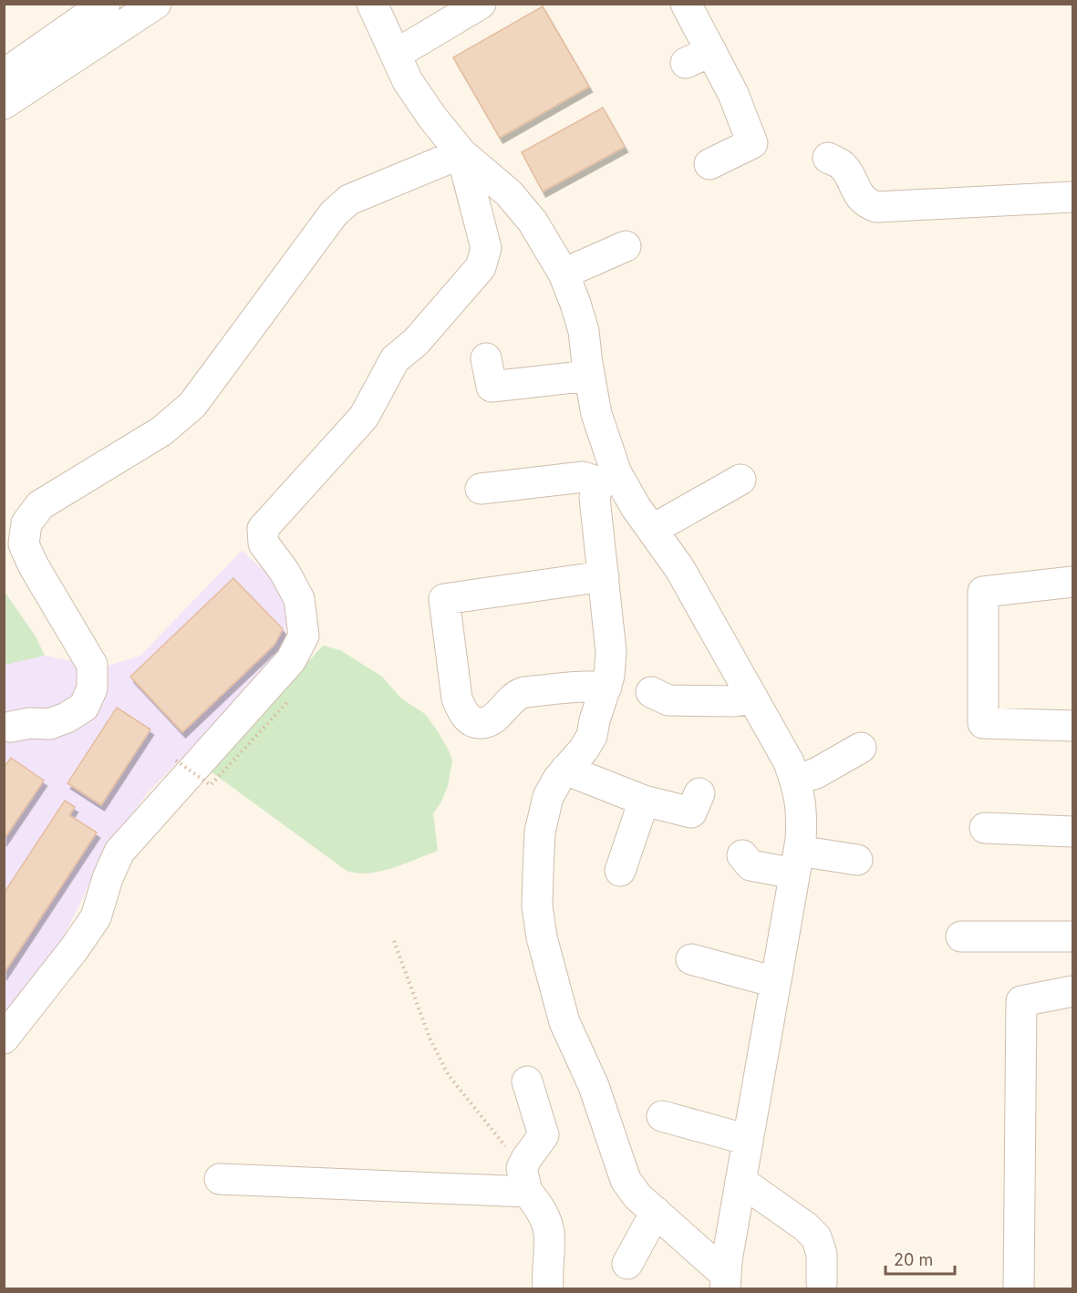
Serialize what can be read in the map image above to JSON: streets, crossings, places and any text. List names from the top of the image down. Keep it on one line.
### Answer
{"scale_bar":"20 m"}
